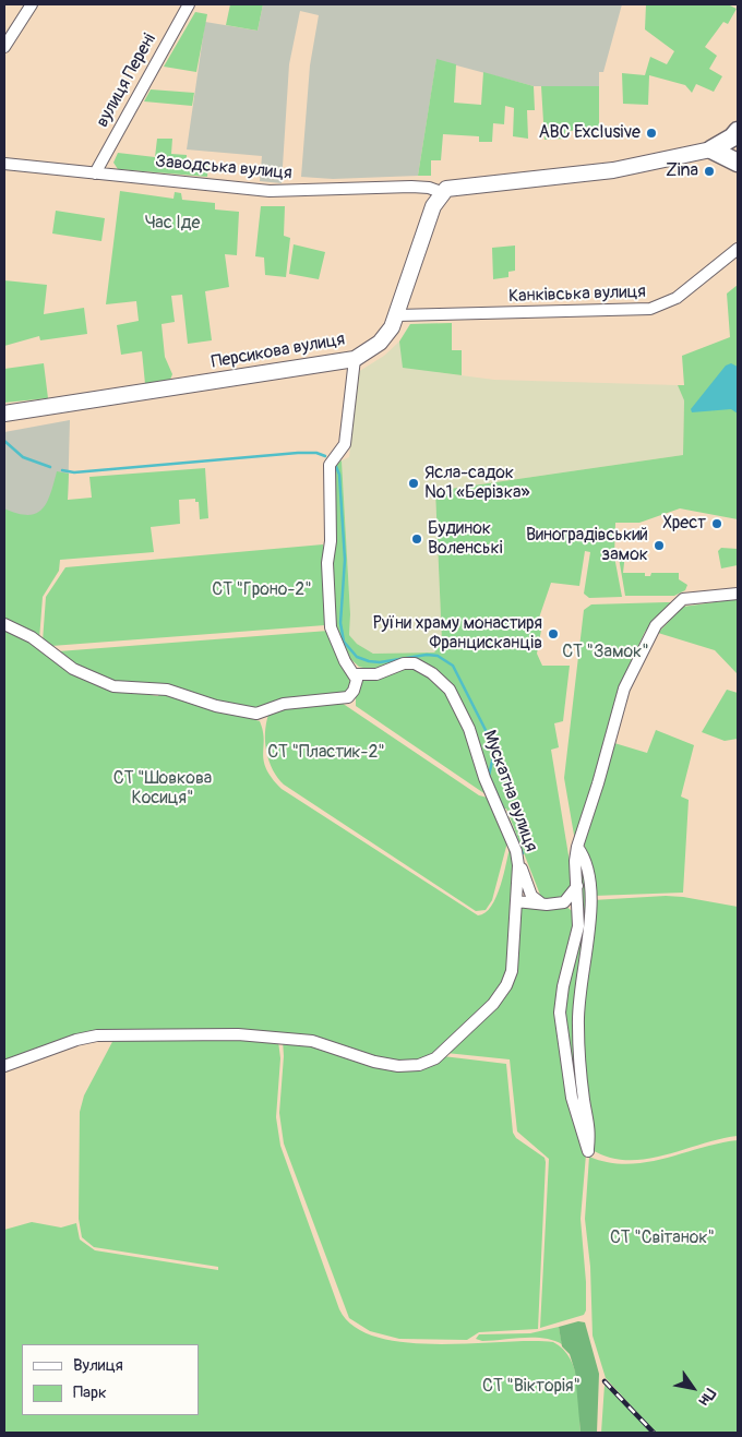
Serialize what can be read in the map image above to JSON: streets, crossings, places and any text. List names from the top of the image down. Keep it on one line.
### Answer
{"streets":{"main road":["Персикова вулиця"],"street":["вулиця Перені","Заводська вулиця","Канківська вулиця","Мускатна вулиця"]},"crossings":[["вулиця Перені","Заводська вулиця"],["Заводська вулиця","Персикова вулиця"],["Канківська вулиця","Персикова вулиця"]],"parks":["Час Іде","СТ \"Гроно-2\"","СТ \"Замок\"","СТ \"Пластик-2\"","СТ \"Шовкова Косиця\"","СТ \"Світанок\"","СТ \"Вікторія\""],"places":["ABC Exclusive","Zina","Ясла-садок №1 «Берізка»","Хрест","Будинок Воленські","Виноградівський замок","Руїни храму монастиря Францисканців"],"legend":["Вулиця","Парк"],"north":"bottom right"}
